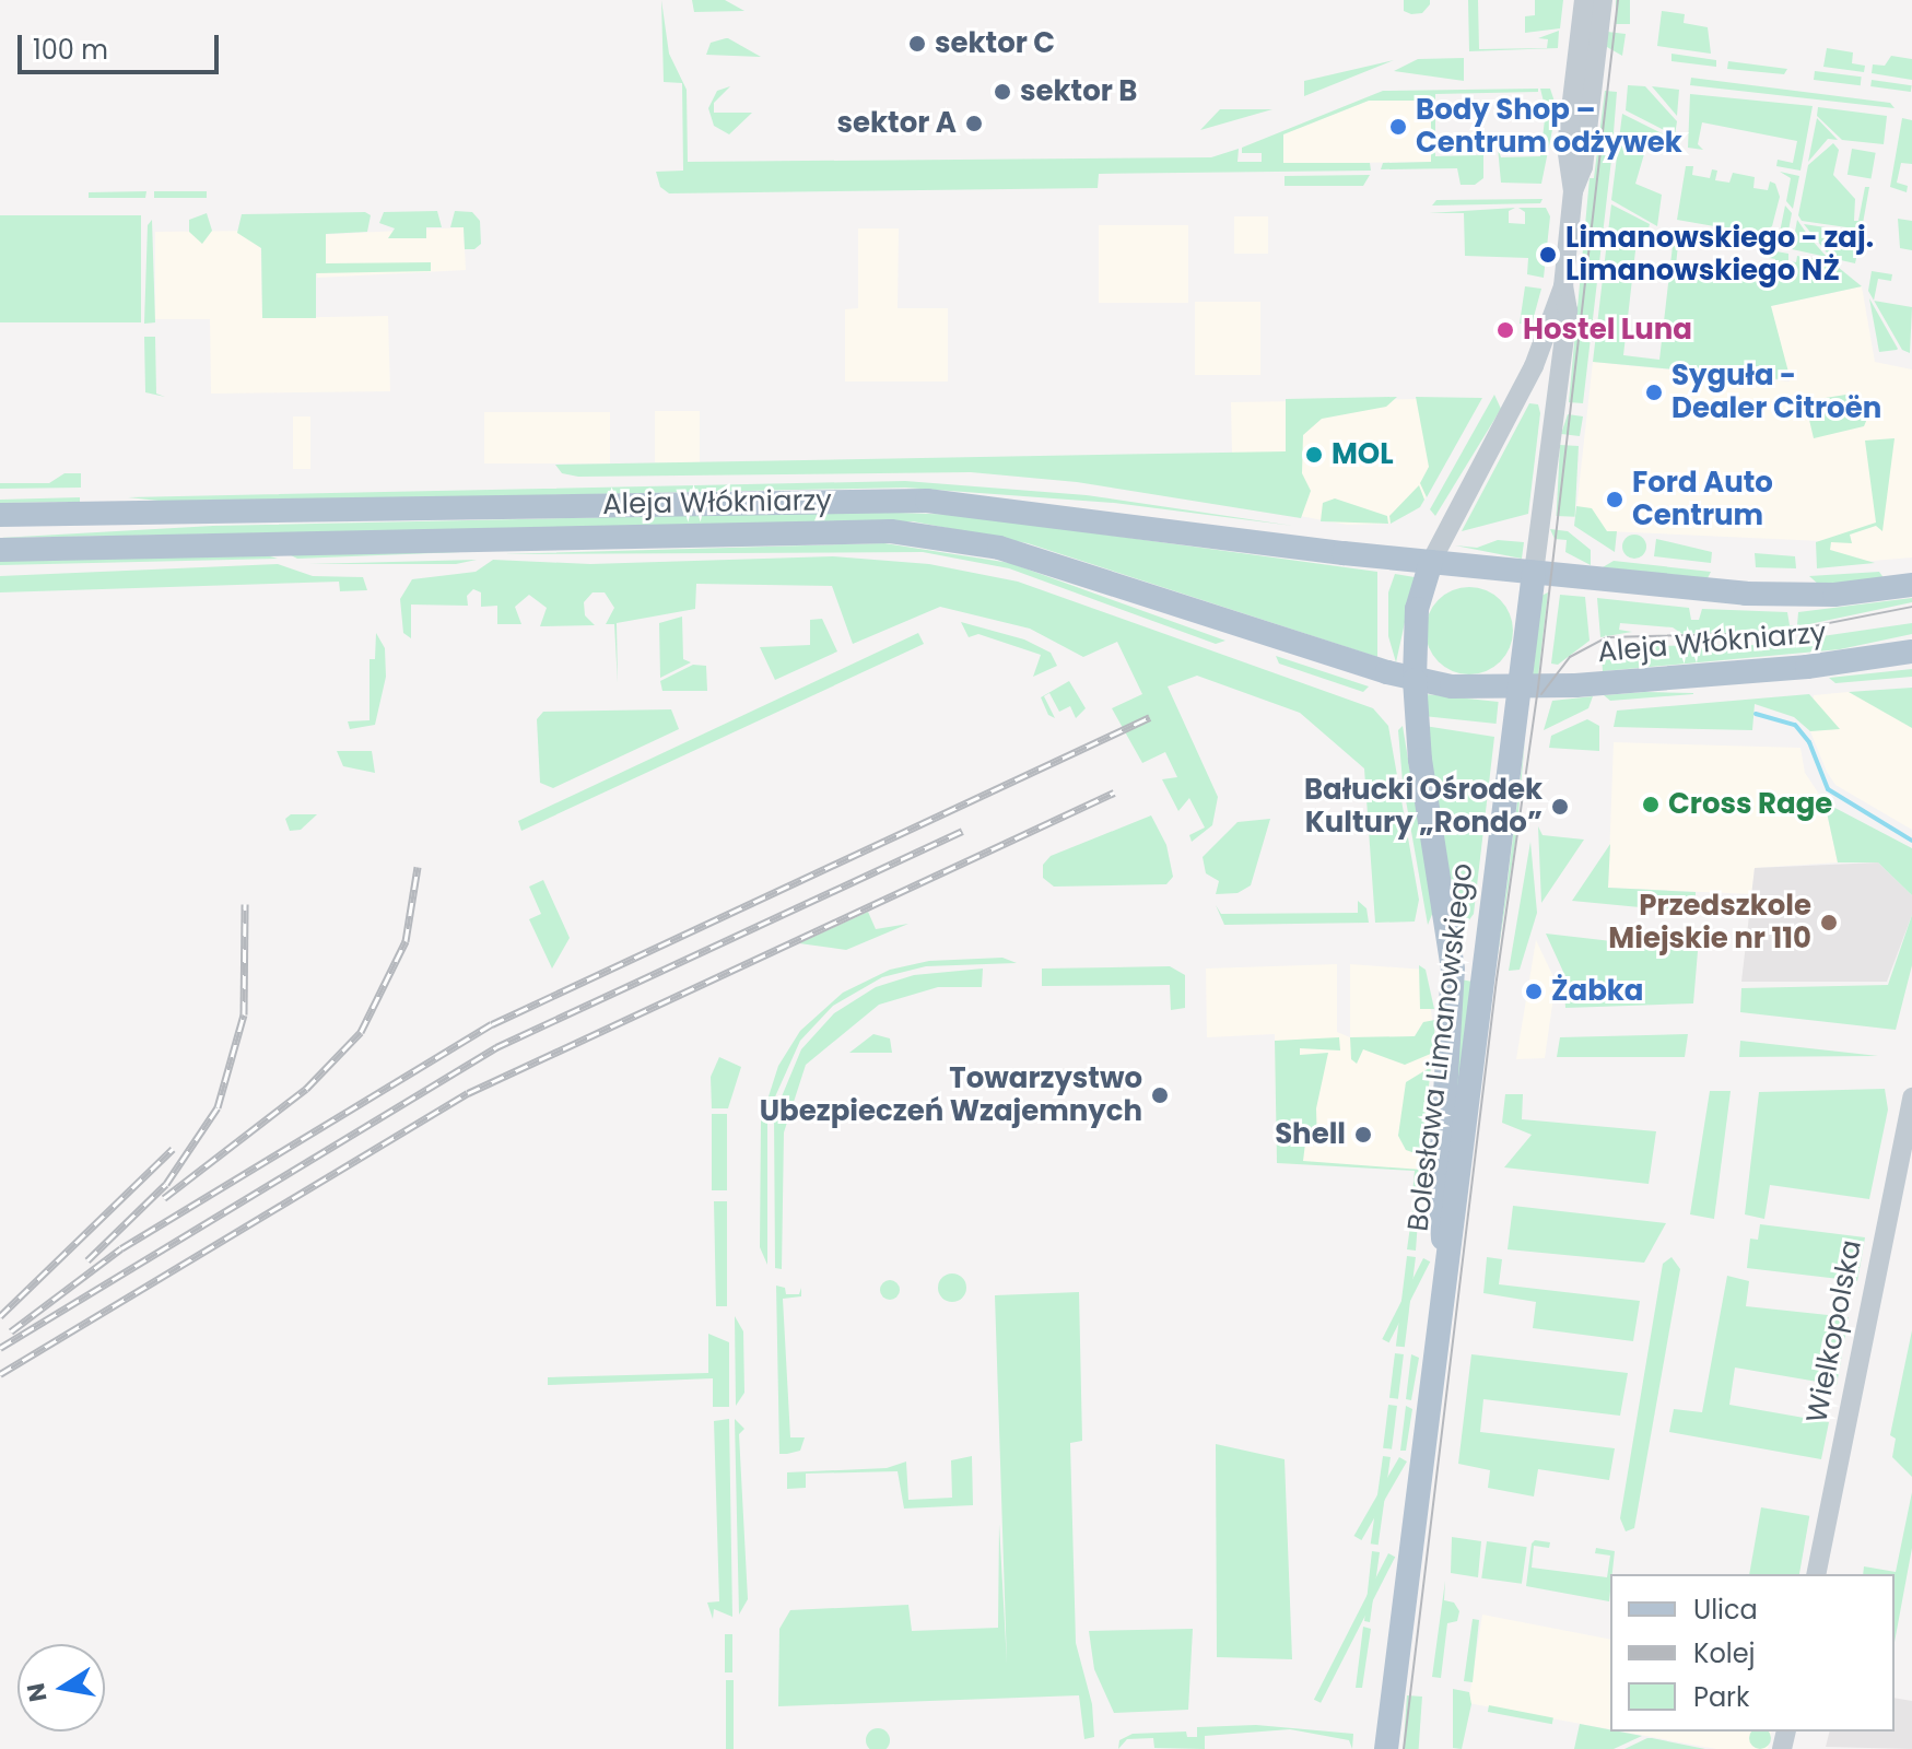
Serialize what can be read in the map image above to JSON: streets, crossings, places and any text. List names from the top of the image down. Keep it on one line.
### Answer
{"streets":{"main road":["Aleja Włókniarzy","Bolesława Limanowskiego"],"street":["Wielkopolska"]},"crossings":[["Aleja Włókniarzy","Bolesława Limanowskiego"]],"places":["sektor C","sektor B","sektor A","Body Shop – Centrum odżywek","Limanowskiego - zaj. Limanowskiego NŻ","Hostel Luna","Syguła - Dealer Citroën","MOL","Ford Auto Centrum","Cross Rage","Bałucki Ośrodek Kultury „Rondo”","Przedszkole Miejskie nr 110","Żabka","Towarzystwo Ubezpieczeń Wzajemnych","Shell"],"legend":["Ulica","Kolej","Park"],"scale_bar":"100 m","north":"left"}
